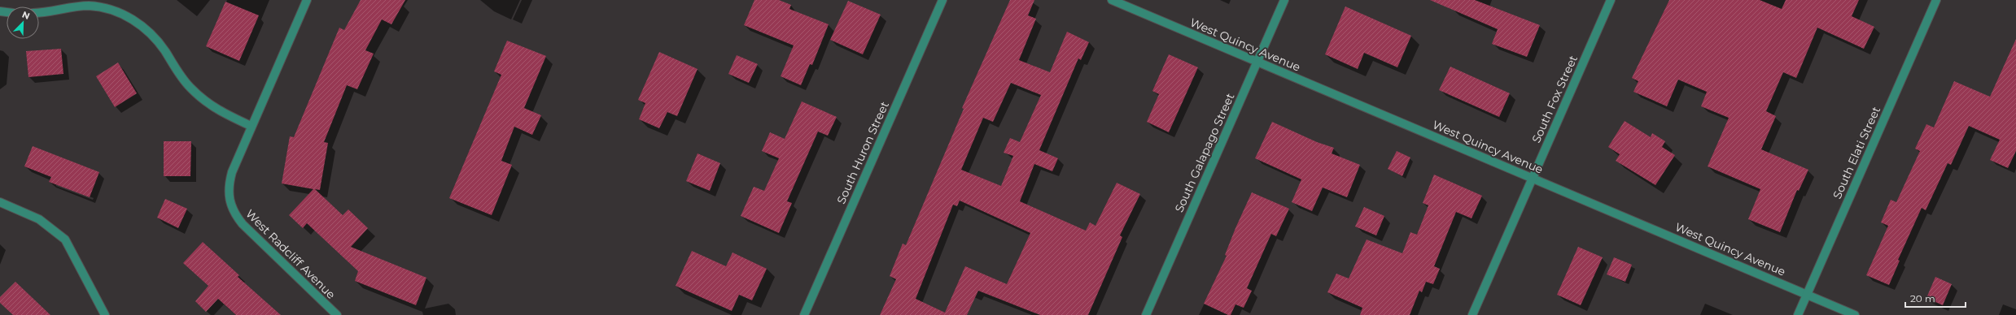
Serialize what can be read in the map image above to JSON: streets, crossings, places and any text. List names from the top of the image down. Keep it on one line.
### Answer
{"streets":{"street":["West Quincy Avenue","South Fox Street","South Huron Street","South Galapago Street","South Elati Street","West Radcliff Avenue"]},"crossings":[["West Quincy Avenue","South Fox Street"],["West Quincy Avenue","South Galapago Street"],["West Quincy Avenue","South Elati Street"]],"scale_bar":"20 m","north":"top right"}
